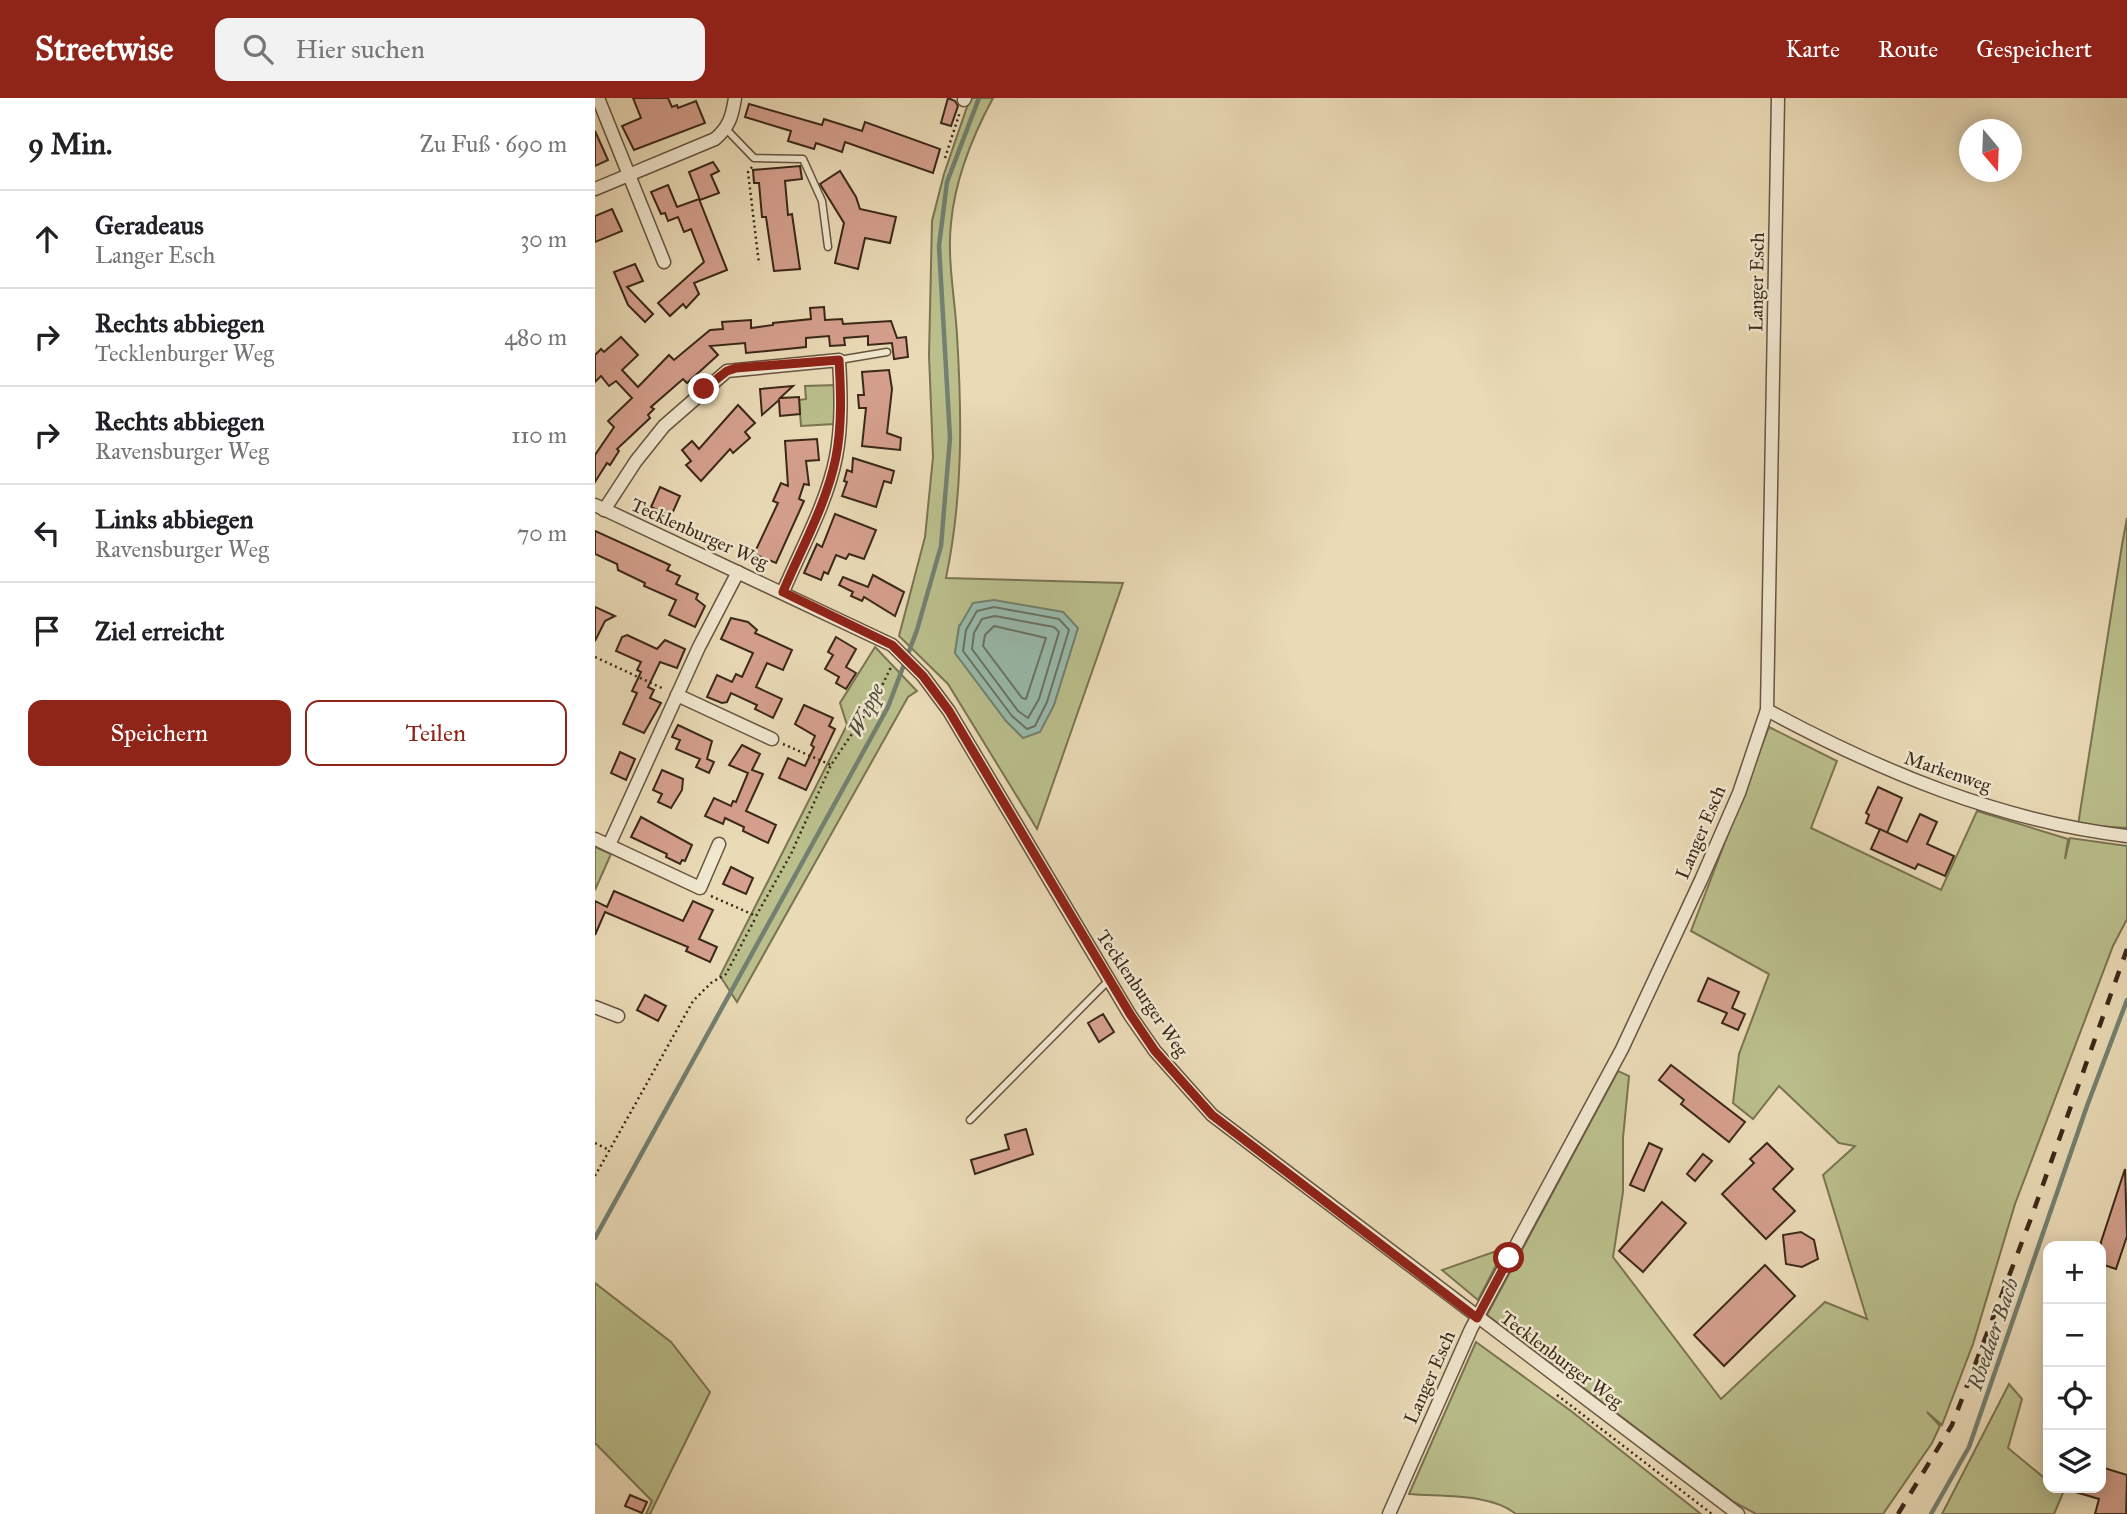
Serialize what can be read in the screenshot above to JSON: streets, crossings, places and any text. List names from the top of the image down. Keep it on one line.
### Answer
{"streets":{"street":["Langer Esch","Tecklenburger Weg","Markenweg"]},"crossings":[["Langer Esch","Tecklenburger Weg"],["Langer Esch","Markenweg"]],"water":["Wippe","Rhedaer Bach"],"north":"bottom","page":{"header":"Streetwise","search":"Hier suchen","nav":["Karte","Route","Gespeichert"],"heading":["9 Min.","Zu Fuß · 690 m"],"list":[["Geradeaus","Langer Esch","30 m"],["Rechts abbiegen","Tecklenburger Weg","480 m"],["Rechts abbiegen","Ravensburger Weg","110 m"],["Links abbiegen","Ravensburger Weg","70 m"],"Ziel erreicht"],"buttons":["Speichern","Teilen"],"map_buttons":["+","−"]}}
